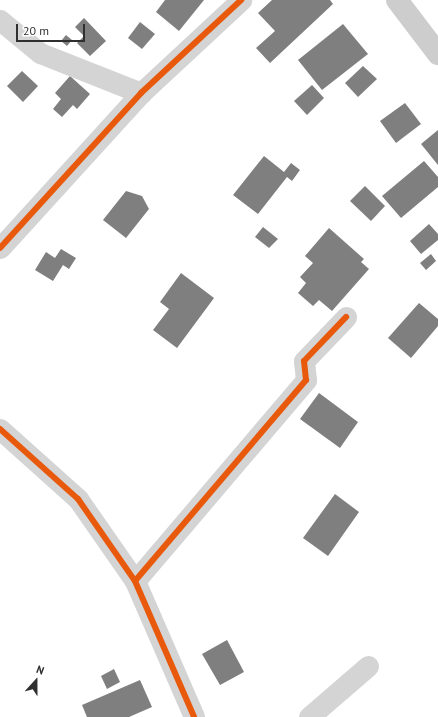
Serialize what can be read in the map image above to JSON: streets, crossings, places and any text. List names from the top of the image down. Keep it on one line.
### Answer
{"scale_bar":"20 m","north":"top"}
